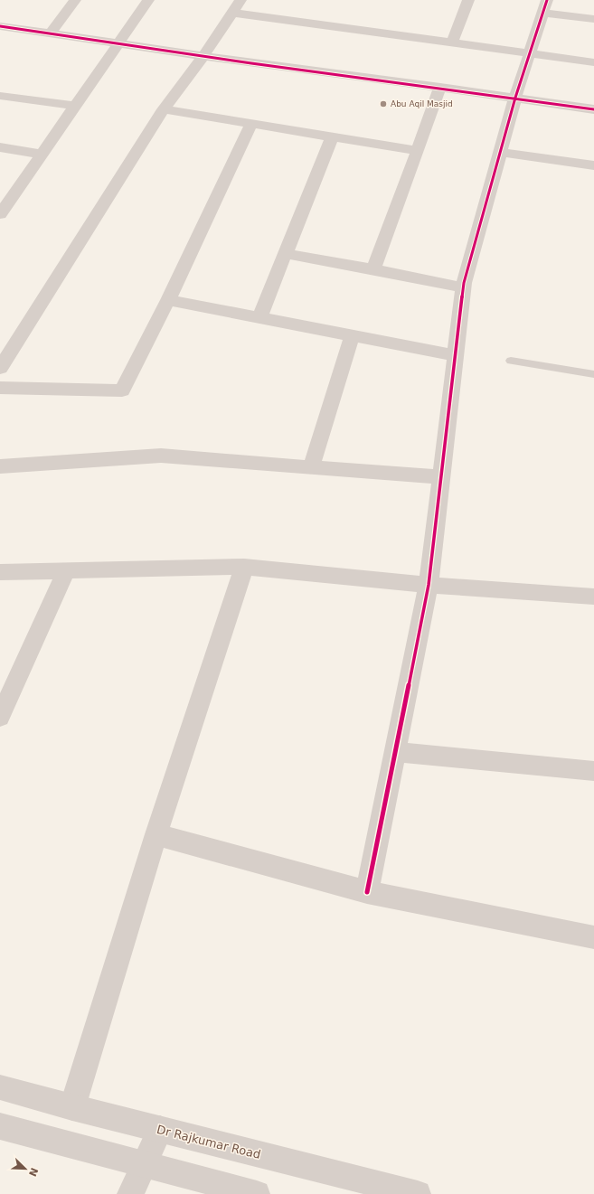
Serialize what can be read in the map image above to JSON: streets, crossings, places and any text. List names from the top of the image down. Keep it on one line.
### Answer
{"streets":{"street":["Dr Rajkumar Road"]},"places":["Abu Aqil Masjid"],"north":"bottom right"}
